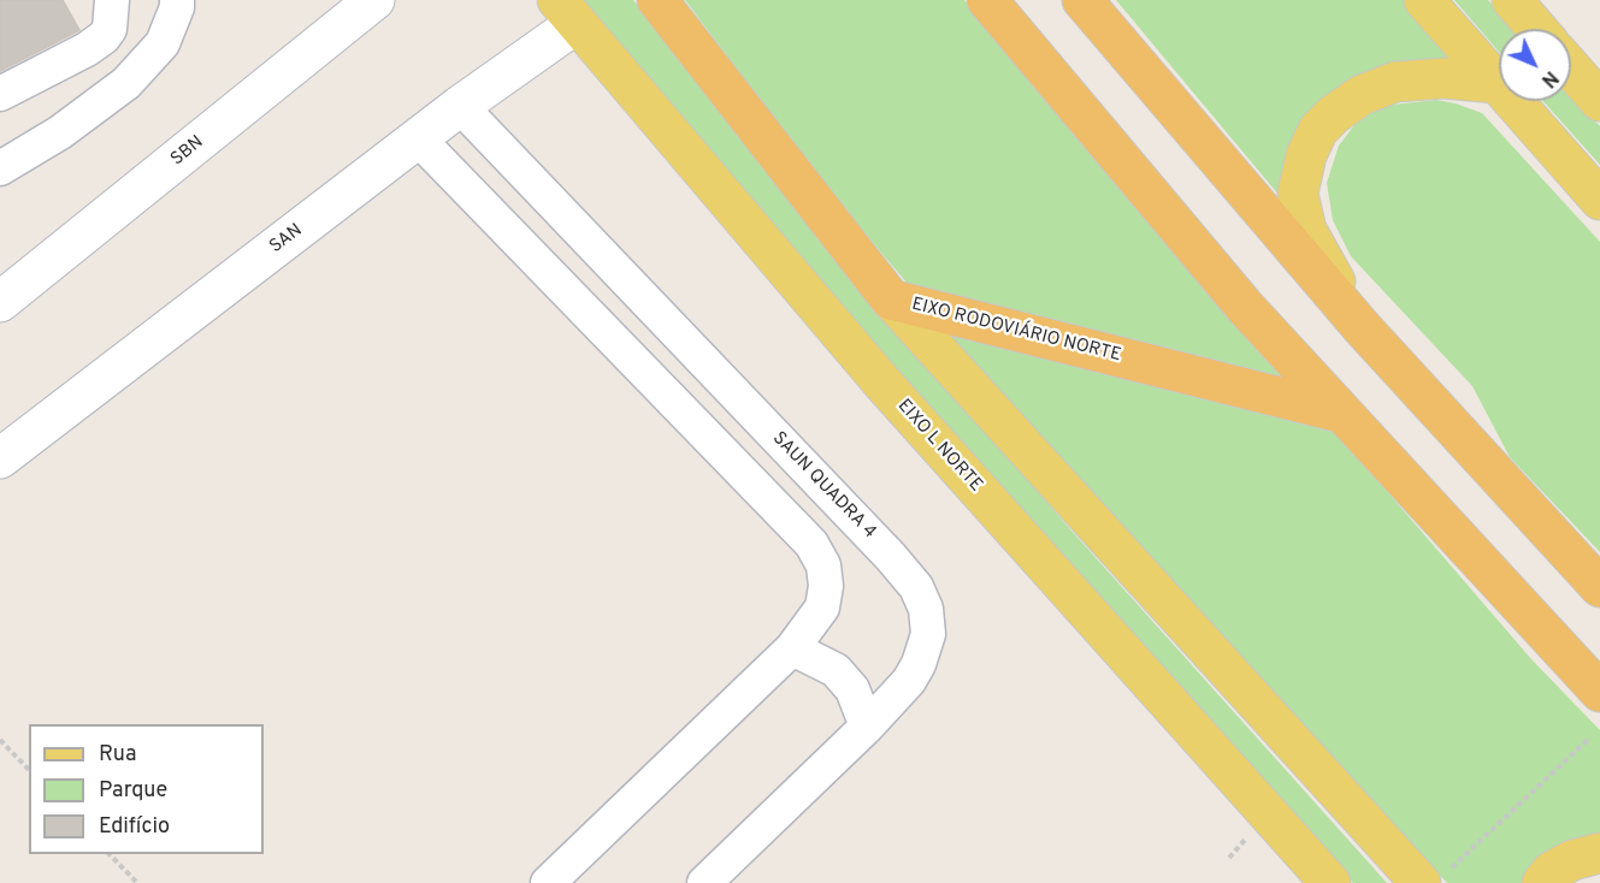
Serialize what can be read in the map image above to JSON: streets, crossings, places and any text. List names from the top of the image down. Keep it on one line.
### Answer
{"streets":{"highway":["EIXO RODOVIÁRIO NORTE"],"main road":["SBN","SAN","EIXO L NORTE"],"street":["SAUN QUADRA 4"]},"crossings":[["SAN","EIXO L NORTE"],["SAN","SAUN QUADRA 4"]],"legend":["Rua","Parque","Edifício"],"north":"bottom right"}
